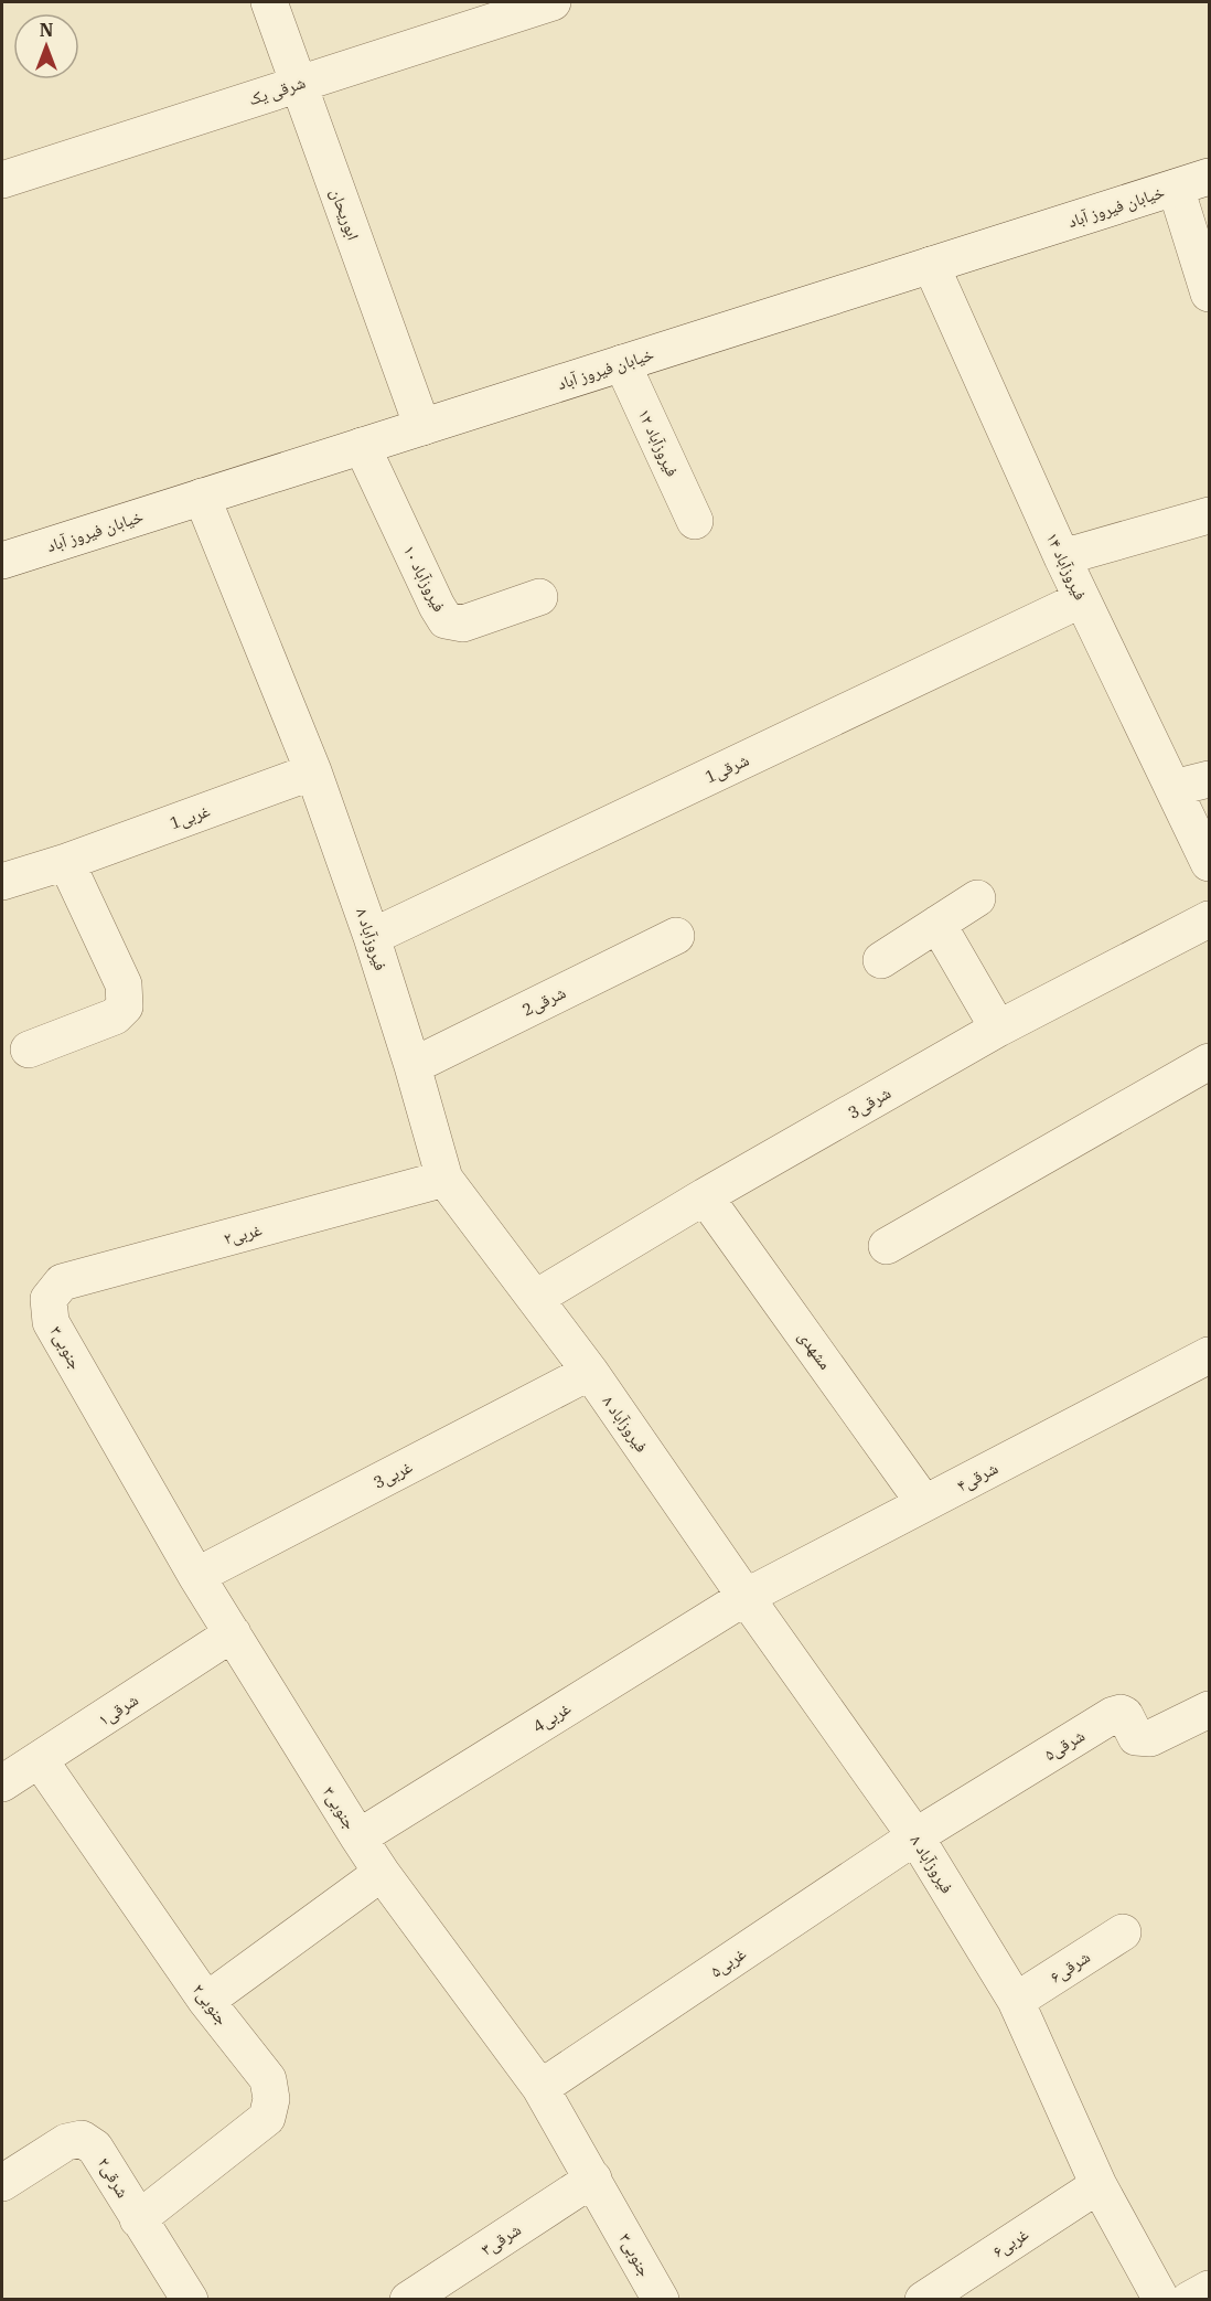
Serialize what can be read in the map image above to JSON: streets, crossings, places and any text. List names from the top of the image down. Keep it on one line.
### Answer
{"streets":{"street":["شرقی یک","خیابان فیروز آباد","ابوریحان","فیروزآباد ۱۲","فیروزآباد ۱۴","فیروزآباد ۱۰","شرقی1","غربی1","فیروزآباد ۸","شرقی2","شرقی3","غربی۲","جنوبی۳","مشهدی","غربی3","شرقی۴","شرقی۱","غربی4","شرقی۵","غربی۵","شرقی۶","جنوبی۲","شرقی۲","شرقی۳","غربی۶"]},"crossings":[["شرقی یک","ابوریحان"],["خیابان فیروز آباد","ابوریحان"],["خیابان فیروز آباد","فیروزآباد ۱۲"],["خیابان فیروز آباد","فیروزآباد ۱۴"],["خیابان فیروز آباد","فیروزآباد ۱۰"],["خیابان فیروز آباد","فیروزآباد ۸"],["فیروزآباد ۱۴","شرقی1"],["شرقی1","فیروزآباد ۸"],["غربی1","فیروزآباد ۸"],["فیروزآباد ۸","شرقی2"],["فیروزآباد ۸","شرقی3"],["فیروزآباد ۸","غربی۲"],["فیروزآباد ۸","غربی3"],["فیروزآباد ۸","شرقی۴"],["فیروزآباد ۸","غربی4"],["فیروزآباد ۸","شرقی۵"],["فیروزآباد ۸","غربی۵"],["فیروزآباد ۸","شرقی۶"],["فیروزآباد ۸","غربی۶"],["شرقی3","مشهدی"],["غربی۲","جنوبی۳"],["جنوبی۳","غربی3"],["جنوبی۳","شرقی۱"],["جنوبی۳","غربی4"],["جنوبی۳","غربی۵"],["جنوبی۳","شرقی۳"],["مشهدی","شرقی۴"],["شرقی۴","غربی4"],["شرقی۱","جنوبی۲"],["شرقی۵","غربی۵"],["جنوبی۲","شرقی۲"]],"north":"top"}
